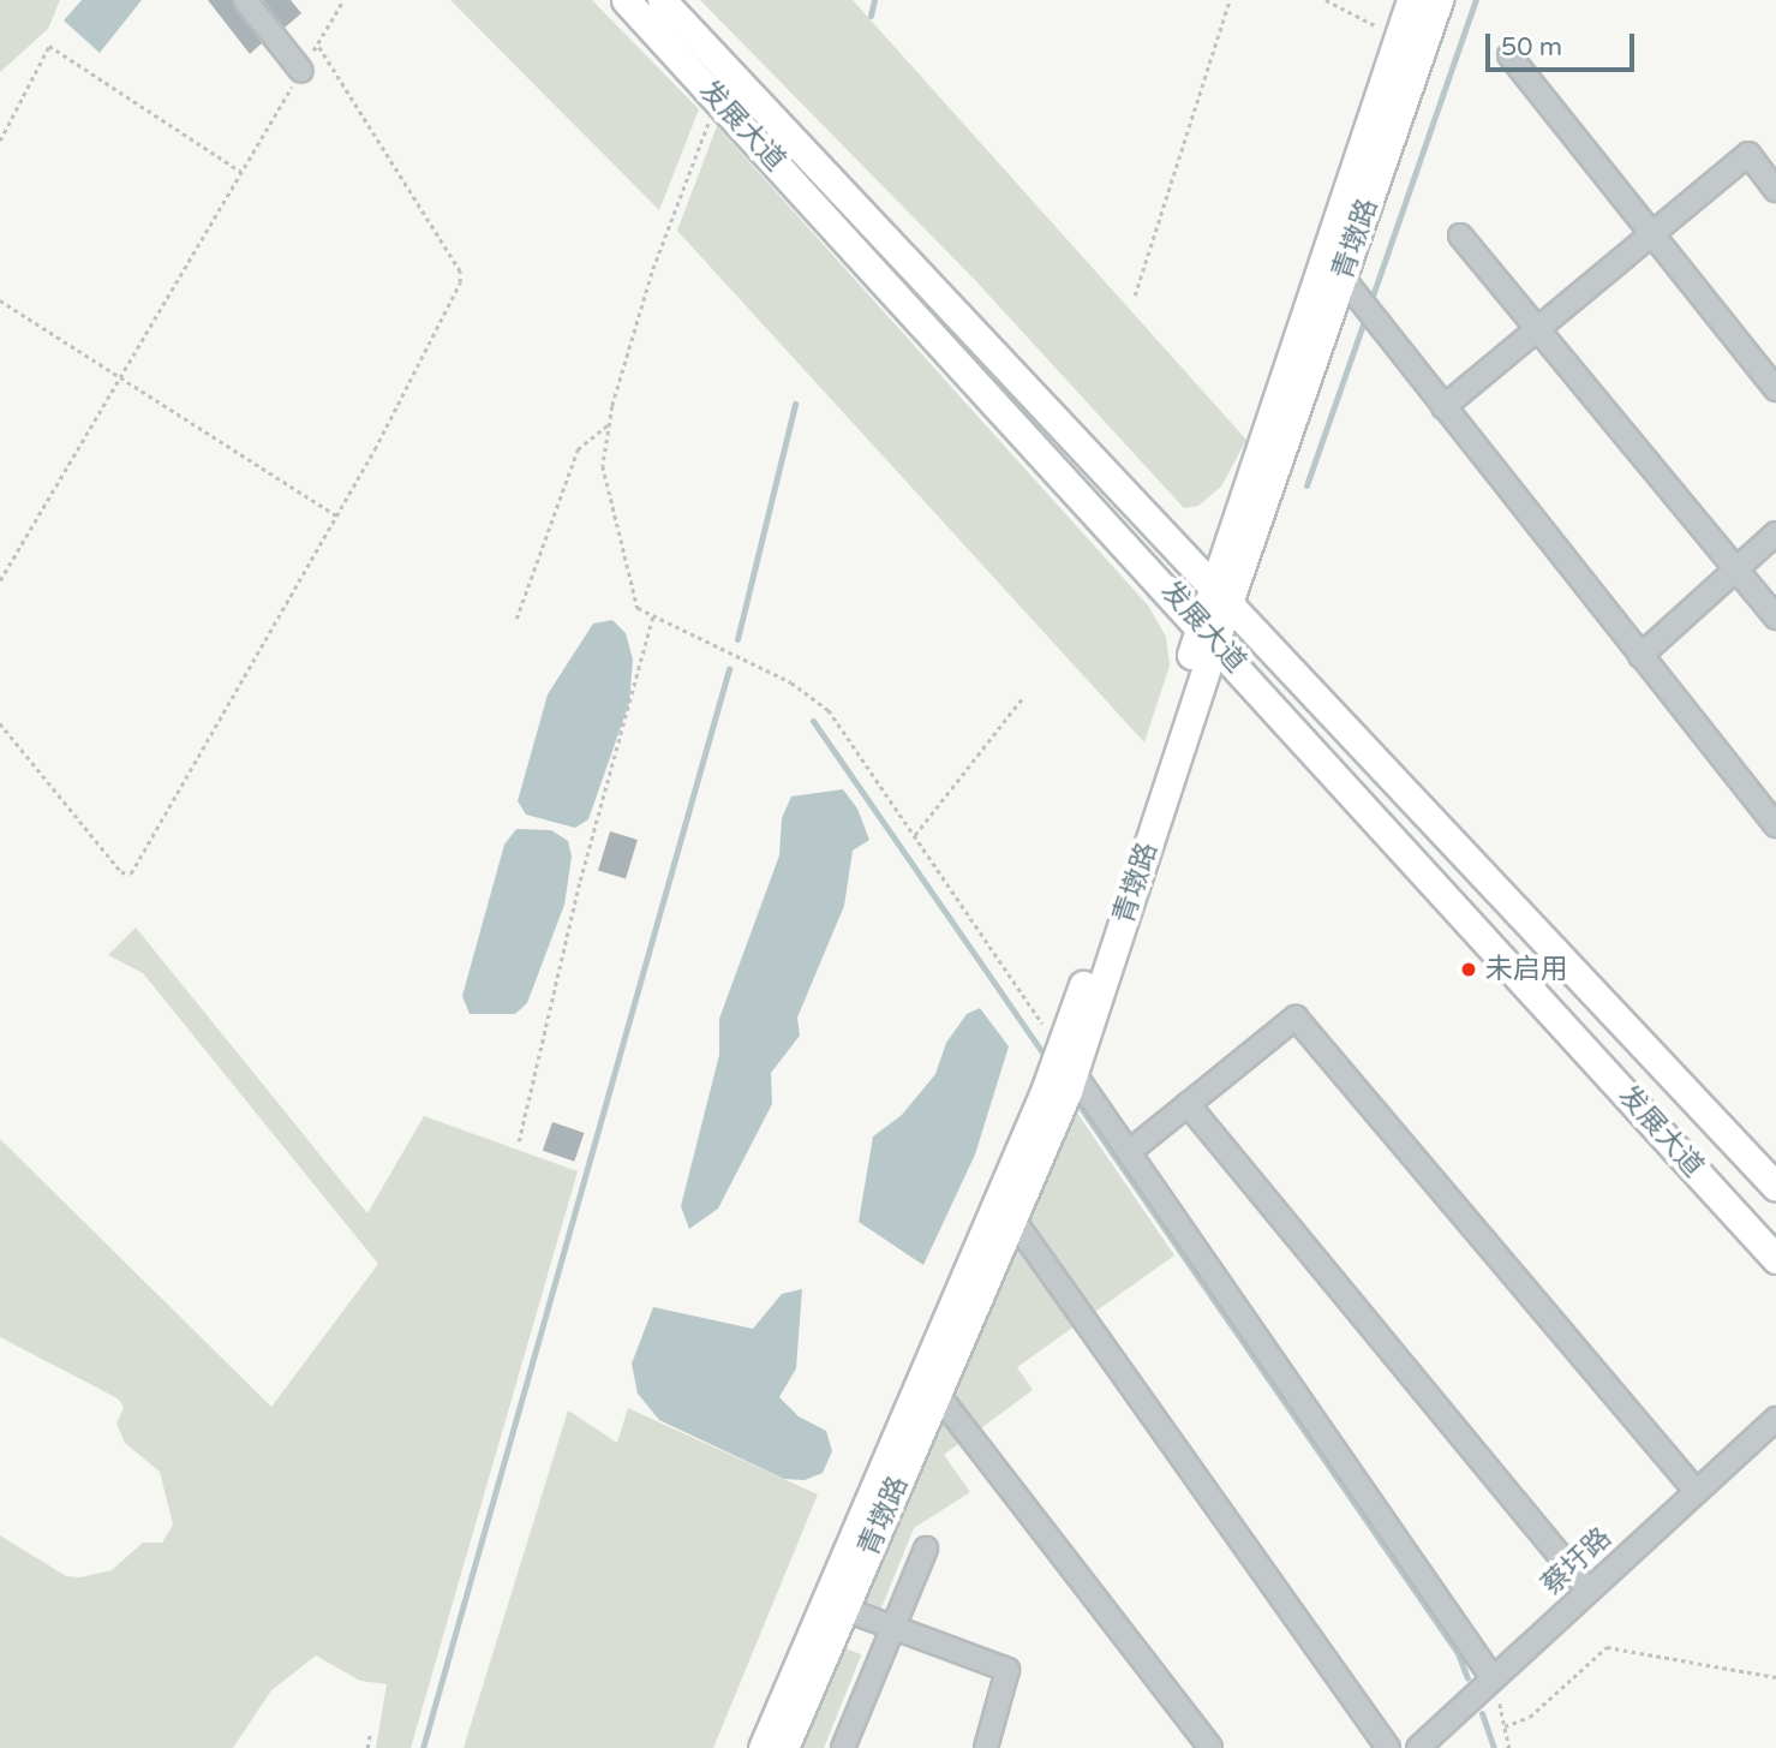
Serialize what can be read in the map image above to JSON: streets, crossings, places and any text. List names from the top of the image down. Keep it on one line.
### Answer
{"streets":{"main road":["发展大道","青墩路"],"street":["蔡圩路"]},"crossings":[["发展大道","青墩路"]],"places":["未启用"],"scale_bar":"50 m"}
